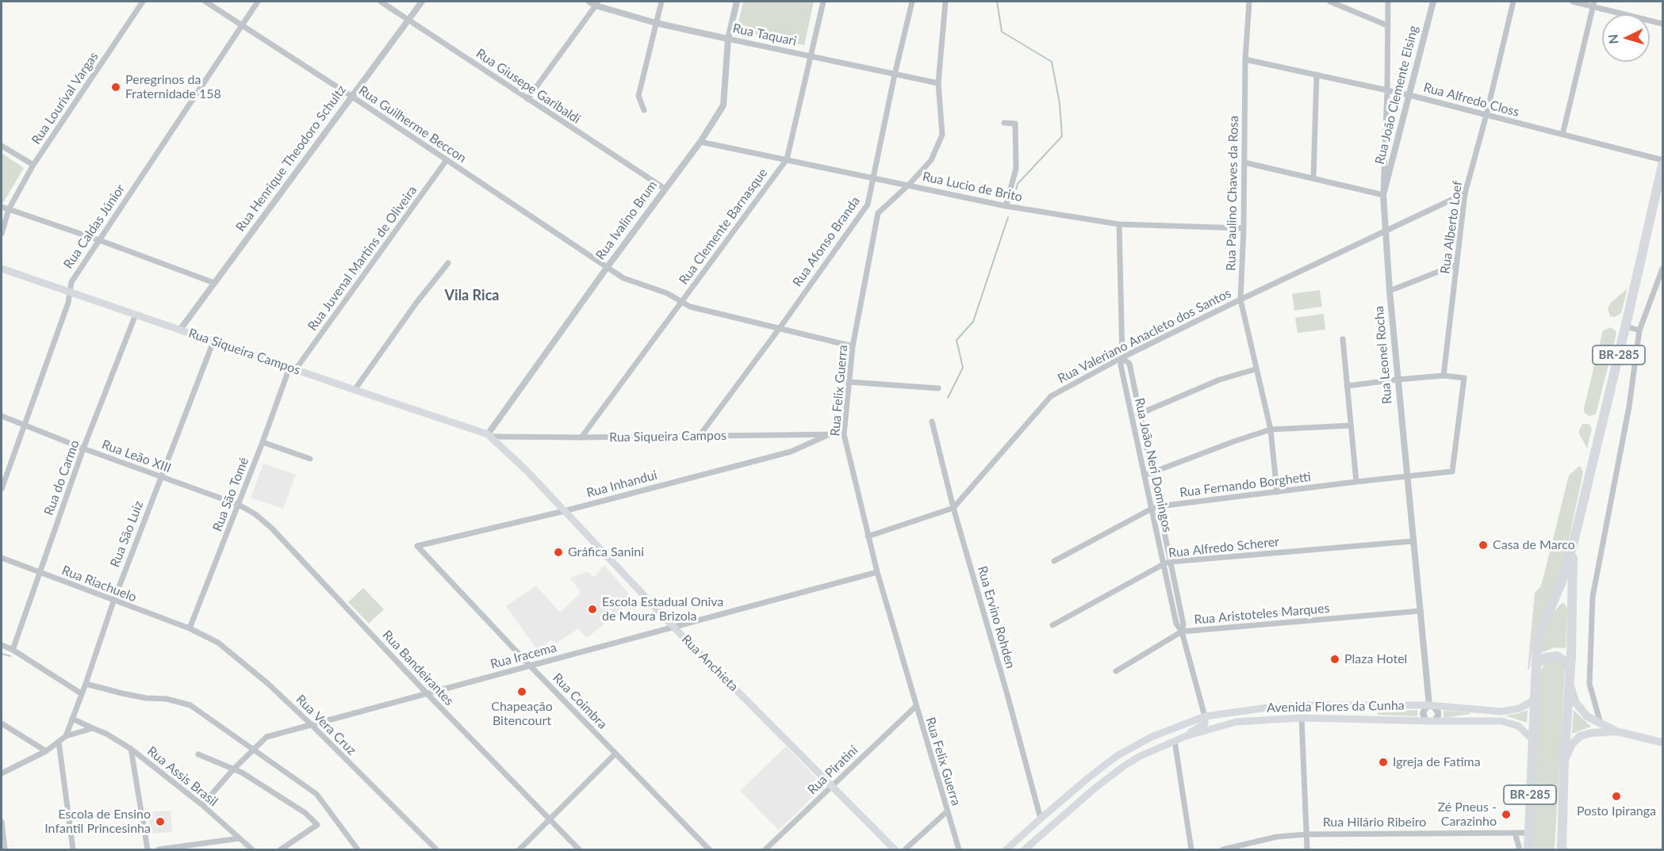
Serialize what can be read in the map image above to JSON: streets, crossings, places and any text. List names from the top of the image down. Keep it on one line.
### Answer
{"streets":{"highway":["BR-285"],"main road":["Rua Siqueira Campos","Rua Anchieta","Avenida Flores da Cunha"],"street":["Rua Taquari","Rua Giusepe Garibaldi","Rua João Clemente Elsing","Rua Lourival Vargas","Rua Alfredo Closs","Rua Guilherme Beccon","Rua Henrique Theodoro Schultz","Rua Lucio de Brito","Rua Paulino Chaves da Rosa","Rua Ivalino Brum","Rua Caldas Júnior","Rua Clemente Barnasque","Rua Alberto Loef","Rua Afonso Branda","Rua Juvenal Martins de Oliveira","Rua Valeriano Anacleto dos Santos","Rua Leonel Rocha","Rua Felix Guerra","Rua Leão XIII","Rua João Neri Domingos","Rua do Carmo","Rua Inhandui","Rua Fernando Borghetti","Rua São Tomé","Rua São Luiz","Rua Alfredo Scherer","Rua Riachuelo","Rua Aristoteles Marques","Rua Ervino Rohden","Rua Iracema","Rua Bandeirantes","Rua Coimbra","Rua Vera Cruz","Rua Piratini","Rua Assis Brasil","Rua Hilário Ribeiro"]},"crossings":[["Rua Taquari","Rua Ivalino Brum"],["Rua Taquari","Rua Clemente Barnasque"],["Rua Taquari","Rua Afonso Branda"],["Rua Taquari","Rua Felix Guerra"],["Rua Giusepe Garibaldi","Rua Henrique Theodoro Schultz"],["Rua Giusepe Garibaldi","Rua Ivalino Brum"],["Rua João Clemente Elsing","Rua Alfredo Closs"],["Rua João Clemente Elsing","Rua Leonel Rocha"],["Rua Alfredo Closs","Rua Paulino Chaves da Rosa"],["Rua Alfredo Closs","Rua Alberto Loef"],["Rua Alfredo Closs","Rua Leonel Rocha"],["Rua Guilherme Beccon","Rua Henrique Theodoro Schultz"],["Rua Guilherme Beccon","Rua Ivalino Brum"],["Rua Guilherme Beccon","Rua Caldas Júnior"],["Rua Guilherme Beccon","Rua Clemente Barnasque"],["Rua Guilherme Beccon","Rua Afonso Branda"],["Rua Guilherme Beccon","Rua Juvenal Martins de Oliveira"],["Rua Guilherme Beccon","Rua Felix Guerra"],["Rua Henrique Theodoro Schultz","Rua Siqueira Campos"],["Rua Lucio de Brito","Rua Paulino Chaves da Rosa"],["Rua Lucio de Brito","Rua Ivalino Brum"],["Rua Lucio de Brito","Rua Clemente Barnasque"],["Rua Lucio de Brito","Rua Afonso Branda"],["Rua Lucio de Brito","Rua Felix Guerra"],["Rua Lucio de Brito","Rua João Neri Domingos"],["Rua Paulino Chaves da Rosa","Rua Valeriano Anacleto dos Santos"],["Rua Paulino Chaves da Rosa","Rua Fernando Borghetti"],["Rua Ivalino Brum","Rua Siqueira Campos"],["Rua Ivalino Brum","Rua Anchieta"],["Rua Caldas Júnior","Rua Siqueira Campos"],["Rua Caldas Júnior","Rua Leão XIII"],["Rua Clemente Barnasque","Rua Siqueira Campos"],["Rua Alberto Loef","Rua Valeriano Anacleto dos Santos"],["Rua Alberto Loef","Rua Fernando Borghetti"],["Rua Afonso Branda","Rua Siqueira Campos"],["Rua Juvenal Martins de Oliveira","Rua Siqueira Campos"],["Rua Juvenal Martins de Oliveira","Rua São Tomé"],["Rua Valeriano Anacleto dos Santos","Rua Leonel Rocha"],["Rua Valeriano Anacleto dos Santos","Rua João Neri Domingos"],["Rua Valeriano Anacleto dos Santos","Rua Ervino Rohden"],["Rua Siqueira Campos","Rua Felix Guerra"],["Rua Siqueira Campos","Rua do Carmo"],["Rua Siqueira Campos","Rua Inhandui"],["Rua Siqueira Campos","Rua São Tomé"],["Rua Siqueira Campos","Rua São Luiz"],["Rua Siqueira Campos","Rua Anchieta"],["Rua Leonel Rocha","Rua Fernando Borghetti"],["Rua Leonel Rocha","Rua Alfredo Scherer"],["Rua Leonel Rocha","Rua Aristoteles Marques"],["Rua Leonel Rocha","Avenida Flores da Cunha"],["BR-285","Avenida Flores da Cunha"],["BR-285","Rua Hilário Ribeiro"],["Rua Felix Guerra","Rua Iracema"],["Rua Felix Guerra","Rua Piratini"],["Rua Leão XIII","Rua do Carmo"],["Rua Leão XIII","Rua São Tomé"],["Rua Leão XIII","Rua São Luiz"],["Rua Leão XIII","Rua Bandeirantes"],["Rua João Neri Domingos","Rua Fernando Borghetti"],["Rua João Neri Domingos","Rua Alfredo Scherer"],["Rua João Neri Domingos","Rua Aristoteles Marques"],["Rua João Neri Domingos","Avenida Flores da Cunha"],["Rua do Carmo","Rua Riachuelo"],["Rua Inhandui","Rua Anchieta"],["Rua Inhandui","Rua Coimbra"],["Rua São Tomé","Rua Riachuelo"],["Rua São Tomé","Rua Bandeirantes"],["Rua São Tomé","Rua Vera Cruz"],["Rua São Luiz","Rua Riachuelo"],["Rua São Luiz","Rua Assis Brasil"],["Rua Riachuelo","Rua Vera Cruz"],["Rua Ervino Rohden","Avenida Flores da Cunha"],["Rua Iracema","Rua Anchieta"],["Rua Iracema","Rua Bandeirantes"],["Rua Iracema","Rua Coimbra"],["Rua Iracema","Rua Vera Cruz"],["Rua Iracema","Rua Assis Brasil"],["Rua Anchieta","Rua Piratini"]],"districts":["Vila Rica"],"places":["Peregrinos da Fraternidade 158","Casa de Marco","Gráfica Sanini","Escola Estadual Oniva de Moura Brizola","Plaza Hotel","Chapeação Bitencourt","Igreja de Fatima","Posto Ipiranga","Zé Pneus - Carazinho","Escola de Ensino Infantil Princesinha"],"north":"left"}
